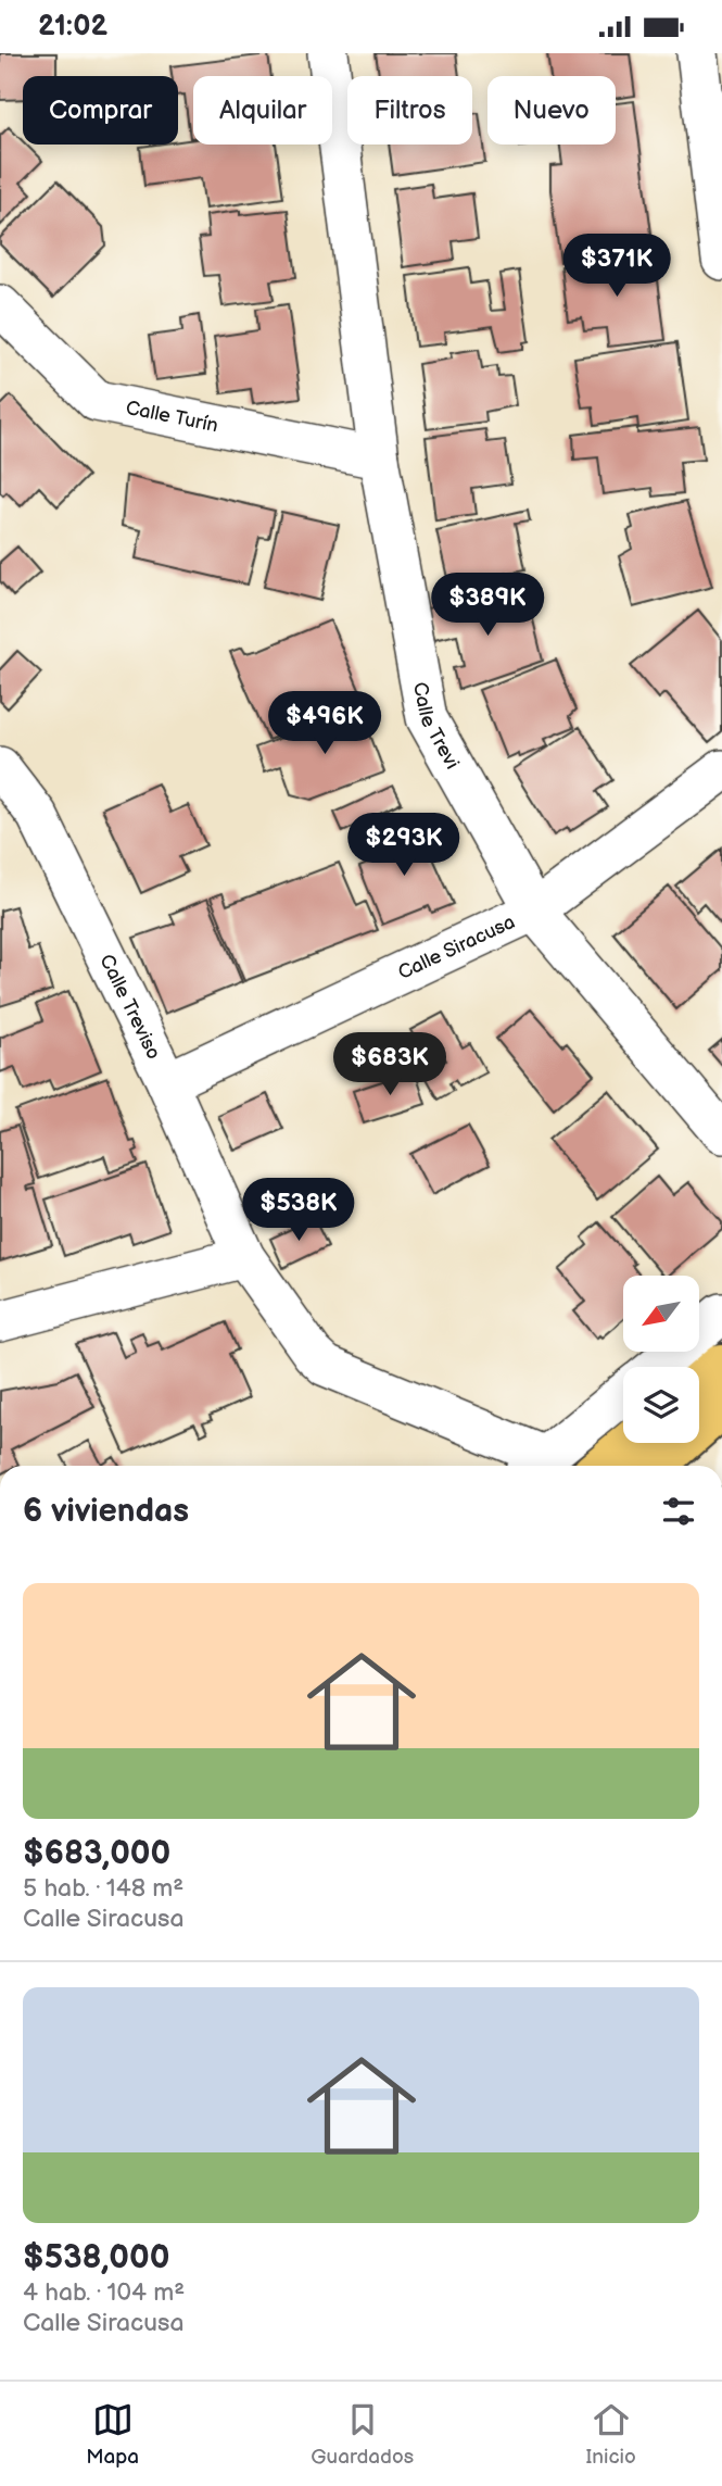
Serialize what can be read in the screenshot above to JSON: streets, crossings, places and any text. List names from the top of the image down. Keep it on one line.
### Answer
{"streets":{"street":["Calle Turín","Calle Trevi","Calle Siracusa","Calle Treviso"]},"crossings":[["Calle Turín","Calle Trevi"],["Calle Trevi","Calle Siracusa"],["Calle Siracusa","Calle Treviso"]],"north":"bottom left","page":{"status":"21:02","chip":["Comprar","Alquilar","Filtros","Nuevo"],"price":["$371K","$389K","$496K","$293K","$683K","$538K"],"heading":"6 viviendas","list":[{"name":"$683,000","note":"5 hab. · 148 m² · Calle Siracusa"},{"name":"$538,000","note":"4 hab. · 104 m² · Calle Siracusa"}],"tabs":["Mapa","Guardados","Inicio"]}}
